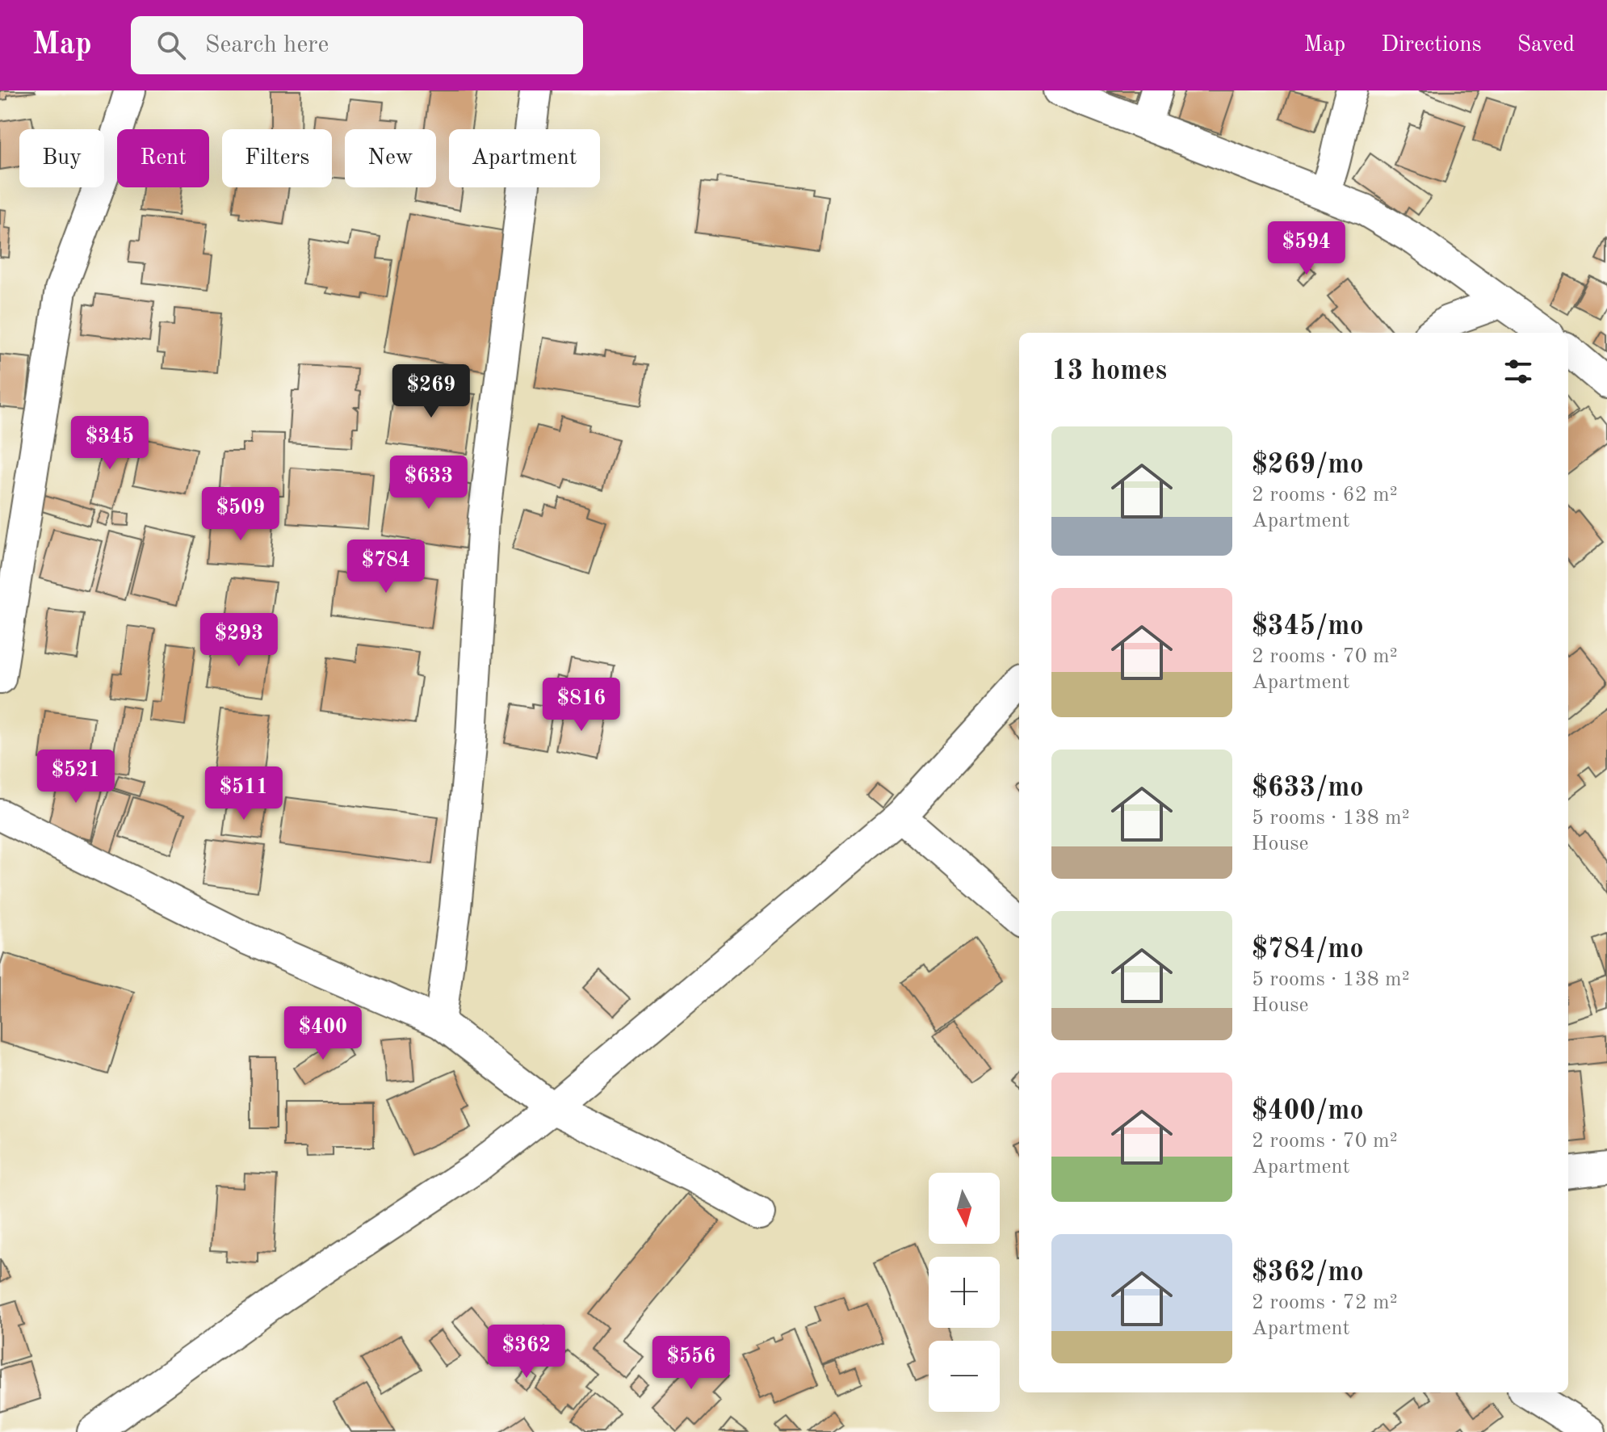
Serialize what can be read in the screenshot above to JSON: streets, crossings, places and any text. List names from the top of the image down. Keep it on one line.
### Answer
{"north":"bottom","page":{"header":"Map","search":"Search here","nav":["Map","Directions","Saved"],"chip":["Buy","Rent","Filters","New","Apartment"],"price":["$594","$269","$345","$633","$509","$784","$293","$816","$521","$511","$400","$362","$556"],"heading":"13 homes","list":[{"name":"$269/mo","note":"2 rooms · 62 m² · Apartment"},{"name":"$345/mo","note":"2 rooms · 70 m² · Apartment"},{"name":"$633/mo","note":"5 rooms · 138 m² · House"},{"name":"$784/mo","note":"5 rooms · 138 m² · House"},{"name":"$400/mo","note":"2 rooms · 70 m² · Apartment"},{"name":"$362/mo","note":"2 rooms · 72 m² · Apartment"}],"map_buttons":["+","−"]}}
